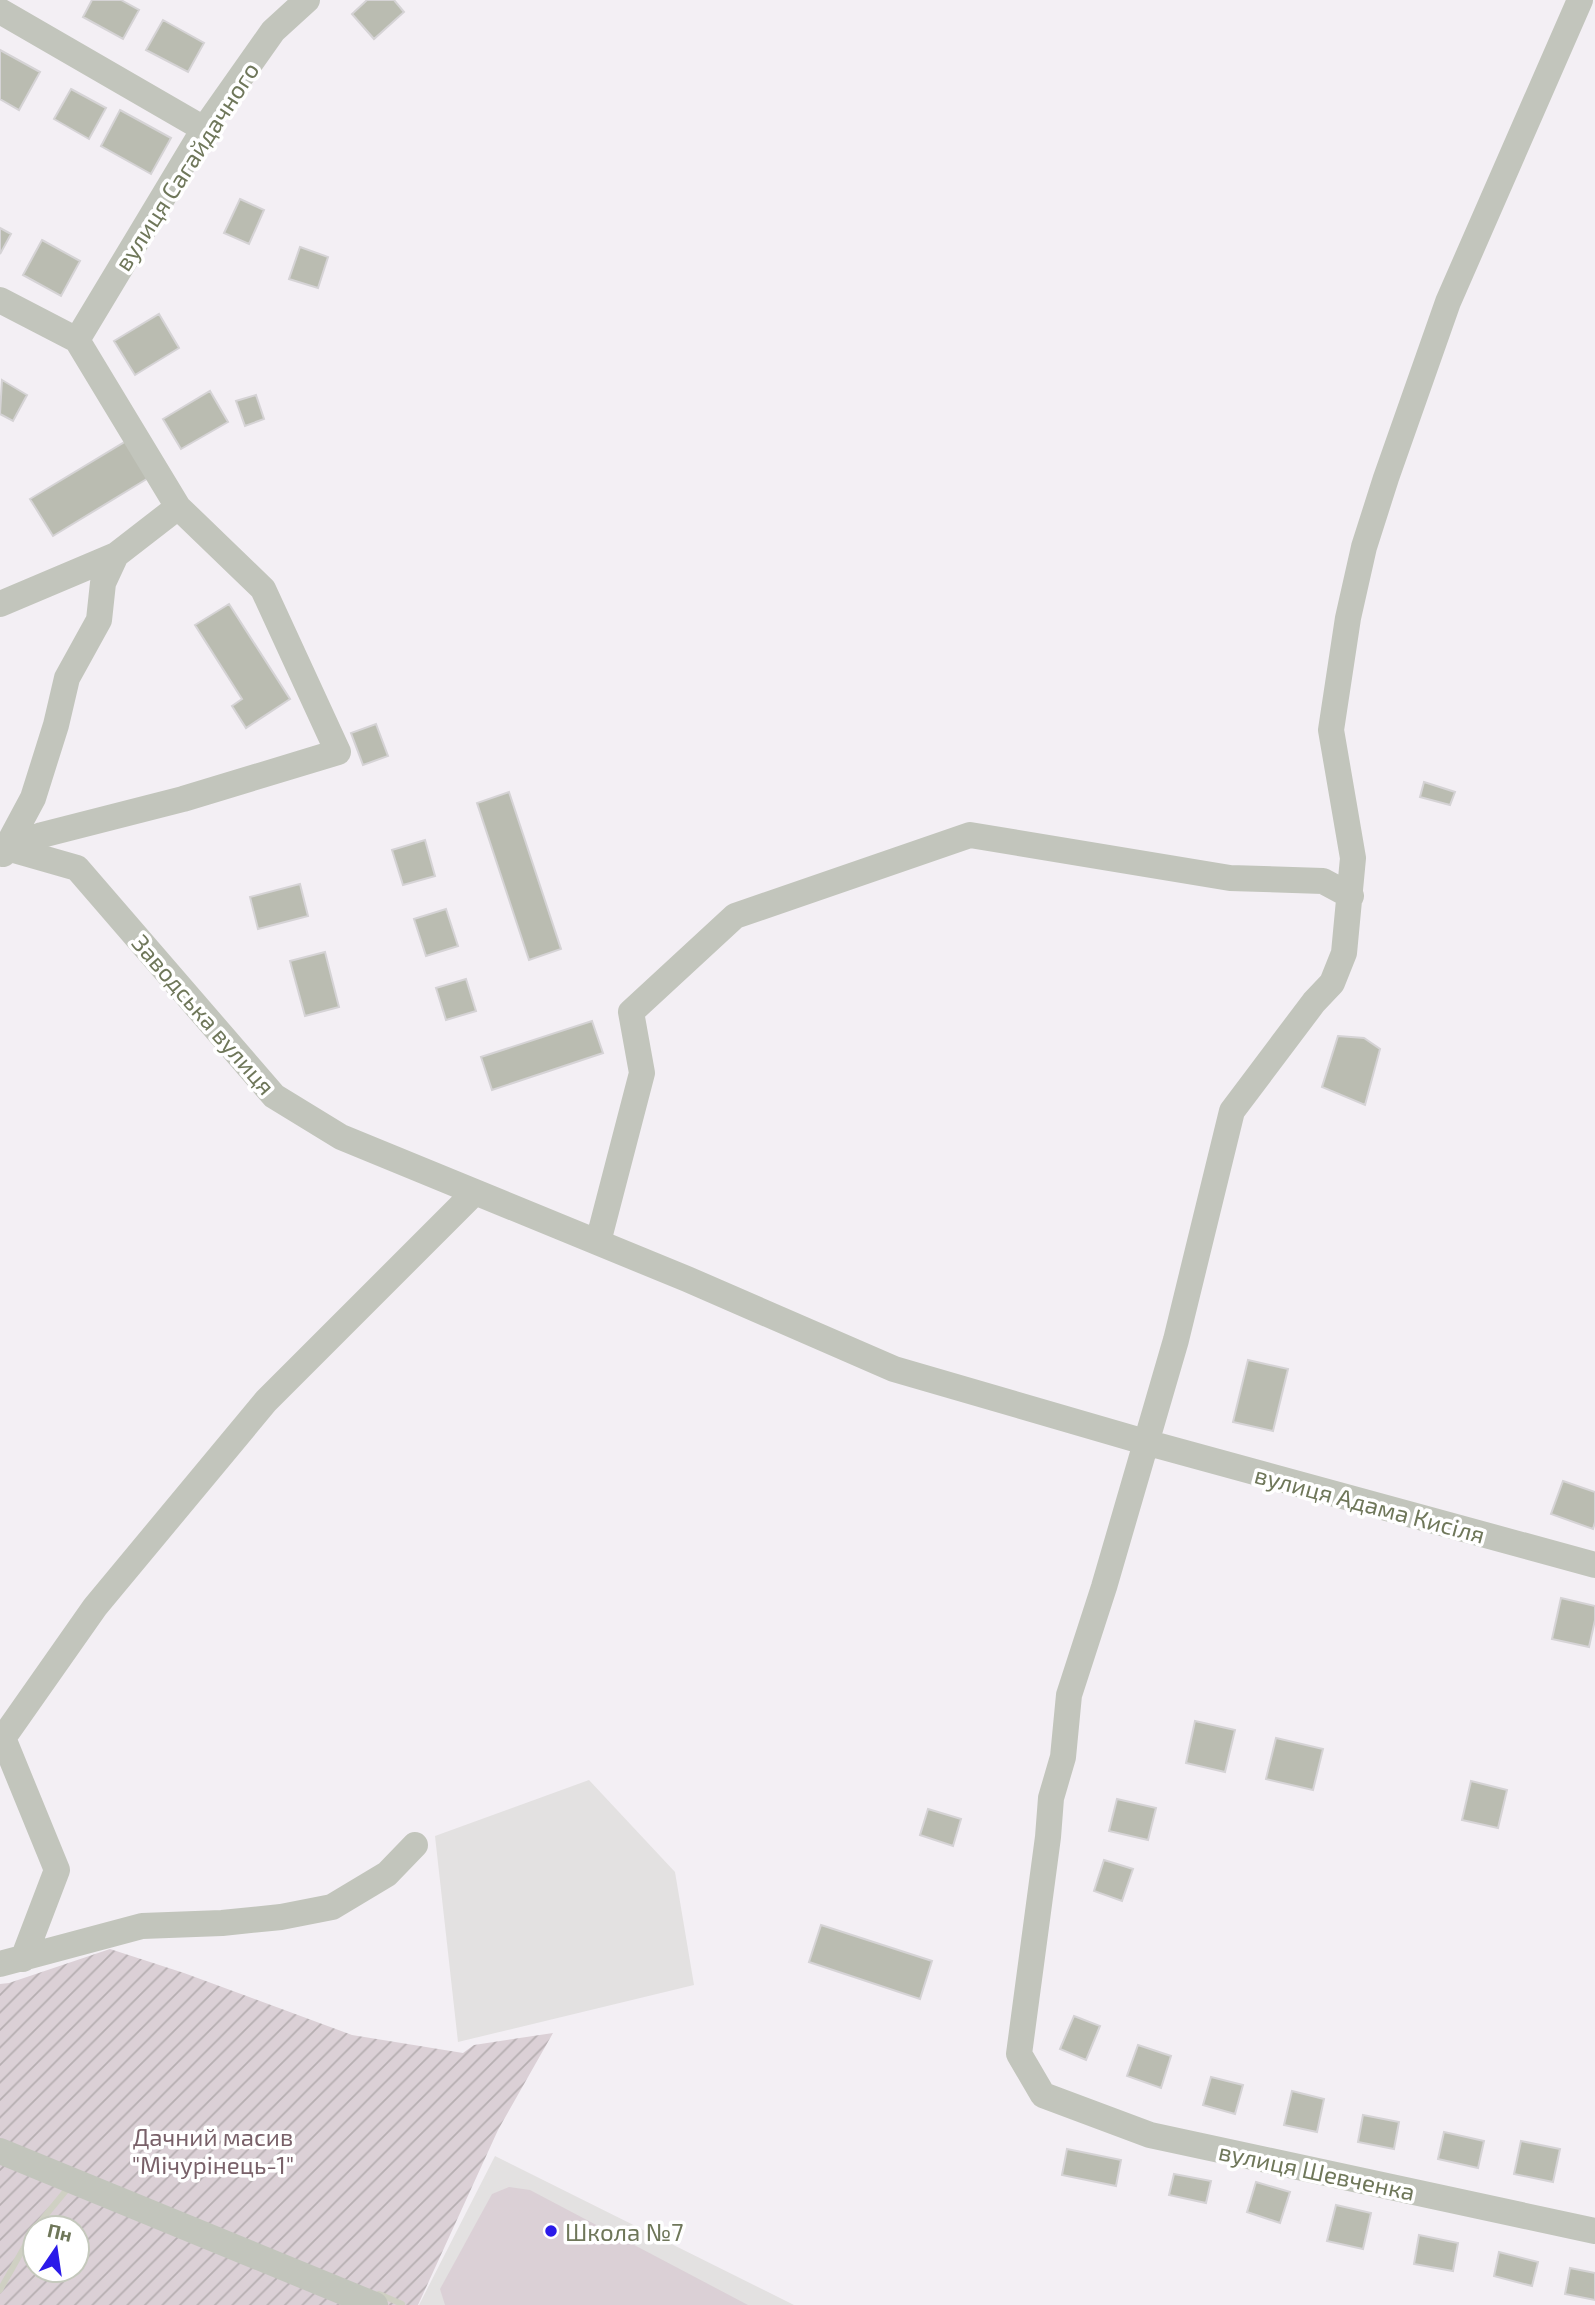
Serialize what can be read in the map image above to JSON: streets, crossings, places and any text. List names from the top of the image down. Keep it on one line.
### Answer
{"streets":{"street":["вулиця Сагайдачного","Заводська вулиця","вулиця Адама Кисіля","вулиця Шевченка"]},"crossings":[["Заводська вулиця","вулиця Адама Кисіля"],["вулиця Адама Кисіля","вулиця Шевченка"]],"parks":["Дачний масив \"Мічурінець-1\""],"places":["Школа №7"],"north":"top"}
